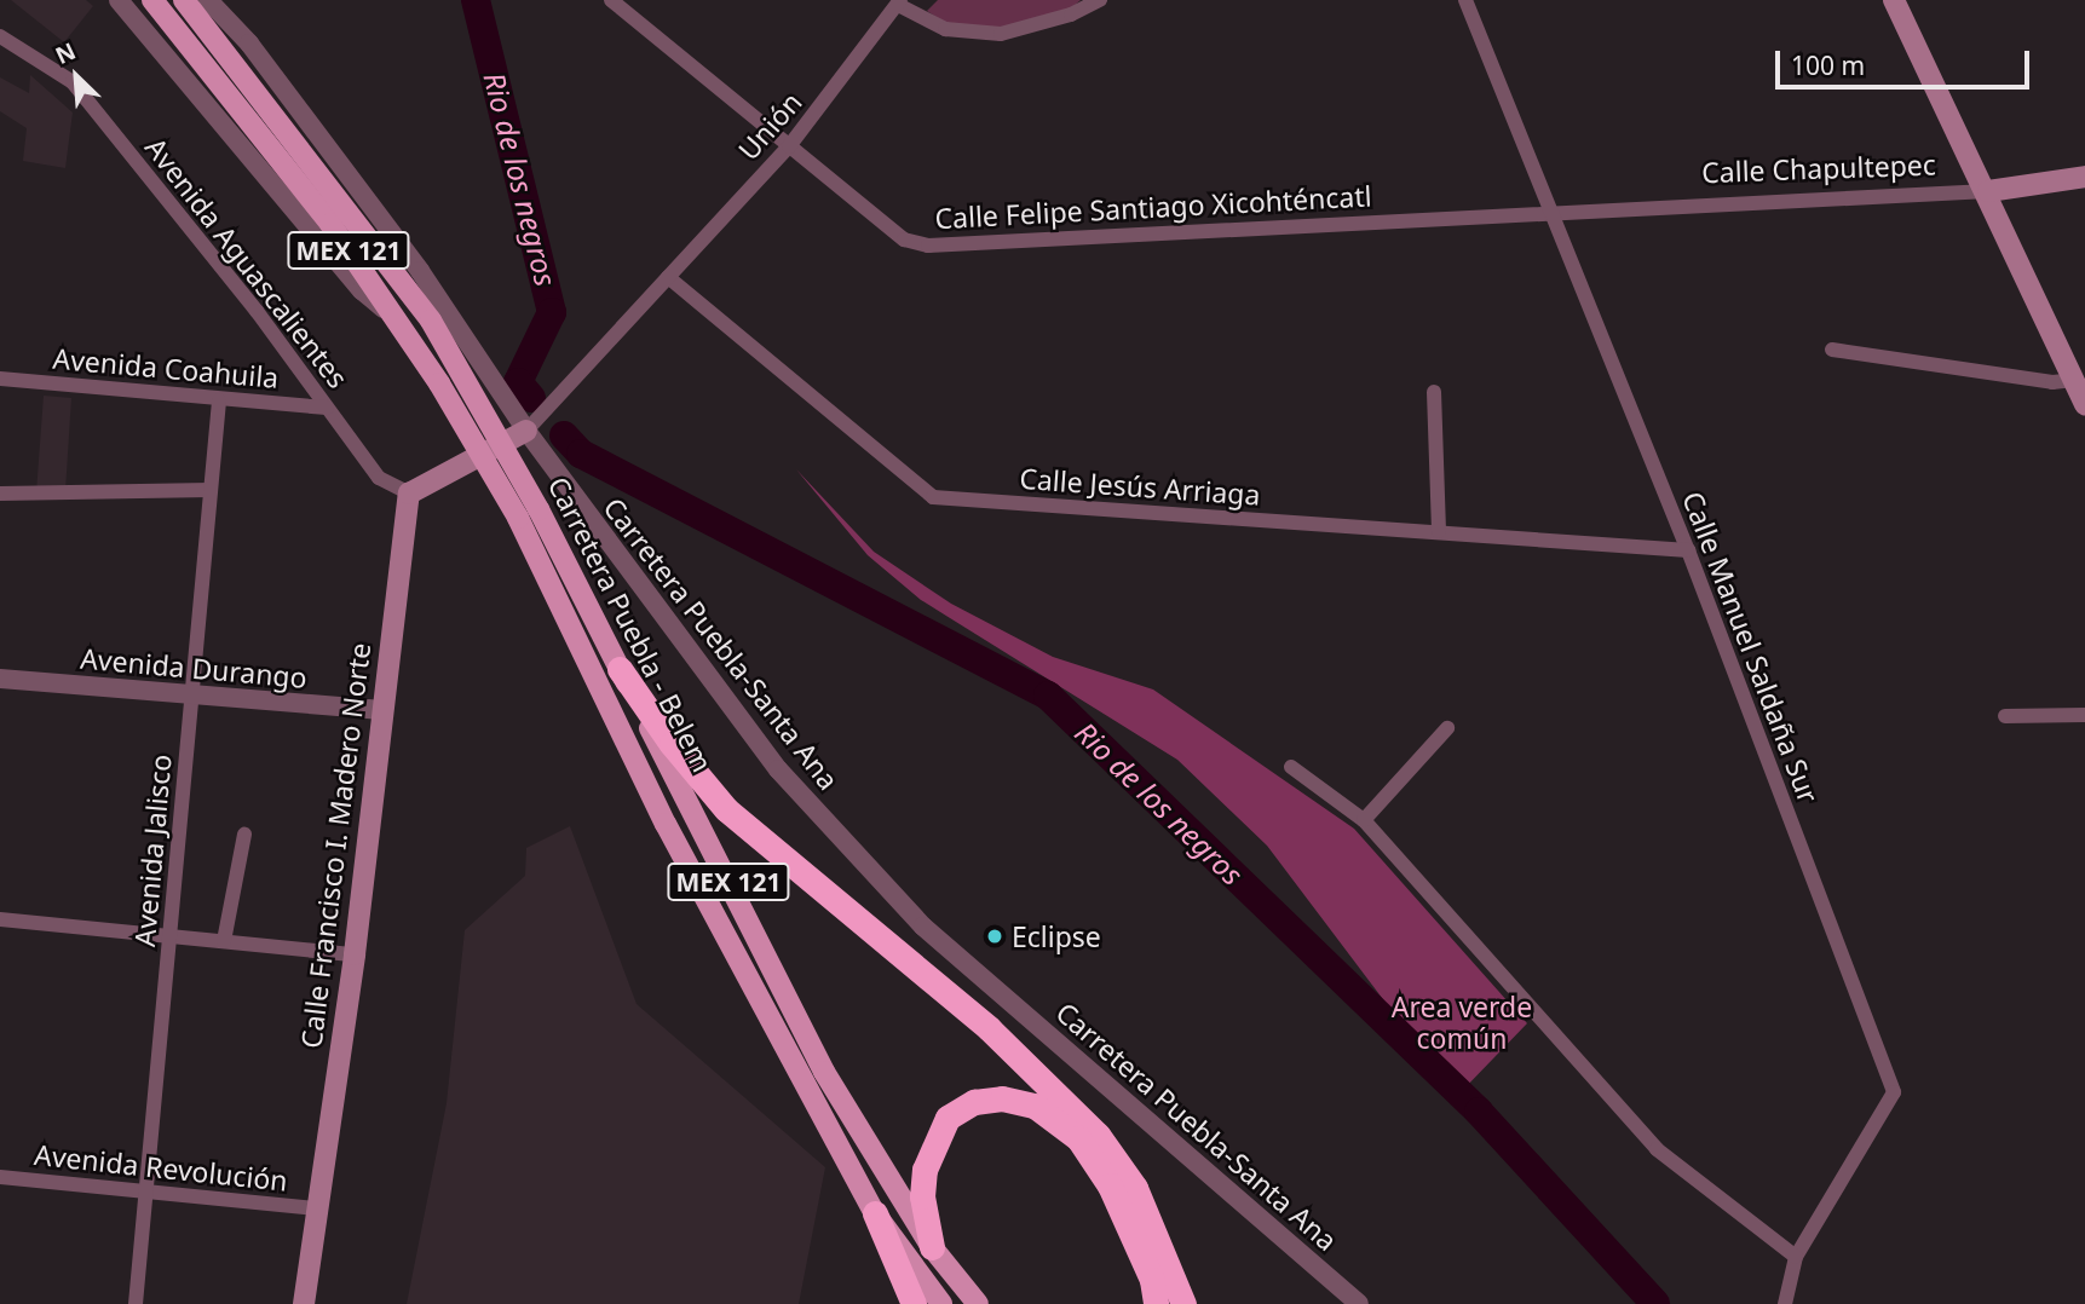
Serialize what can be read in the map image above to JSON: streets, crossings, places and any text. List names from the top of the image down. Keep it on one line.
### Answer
{"streets":{"main road":["Calle Chapultepec","MEX 121","Carretera Puebla - Belem","Calle Francisco I. Madero Norte"],"street":["Unión","Calle Felipe Santiago Xicohténcatl","Avenida Aguascalientes","Avenida Coahuila","Calle Jesús Arriaga","Carretera Puebla-Santa Ana","Calle Manuel Saldaña Sur","Avenida Durango","Avenida Jalisco","Avenida Revolución"]},"crossings":[["Unión","Calle Felipe Santiago Xicohténcatl"],["Unión","Calle Jesús Arriaga"],["Unión","Carretera Puebla-Santa Ana"],["Calle Chapultepec","Calle Felipe Santiago Xicohténcatl"],["Calle Chapultepec","Calle Manuel Saldaña Sur"],["Calle Felipe Santiago Xicohténcatl","Calle Manuel Saldaña Sur"],["Avenida Aguascalientes","Avenida Coahuila"],["Avenida Aguascalientes","Calle Francisco I. Madero Norte"],["Avenida Coahuila","Avenida Jalisco"],["Calle Jesús Arriaga","Calle Manuel Saldaña Sur"],["Avenida Durango","Calle Francisco I. Madero Norte"],["Avenida Durango","Avenida Jalisco"],["Calle Francisco I. Madero Norte","Avenida Revolución"],["Avenida Jalisco","Avenida Revolución"]],"water":["Rio de los negros"],"parks":["Area verde común"],"places":["Eclipse"],"scale_bar":"100 m","north":"top left"}
